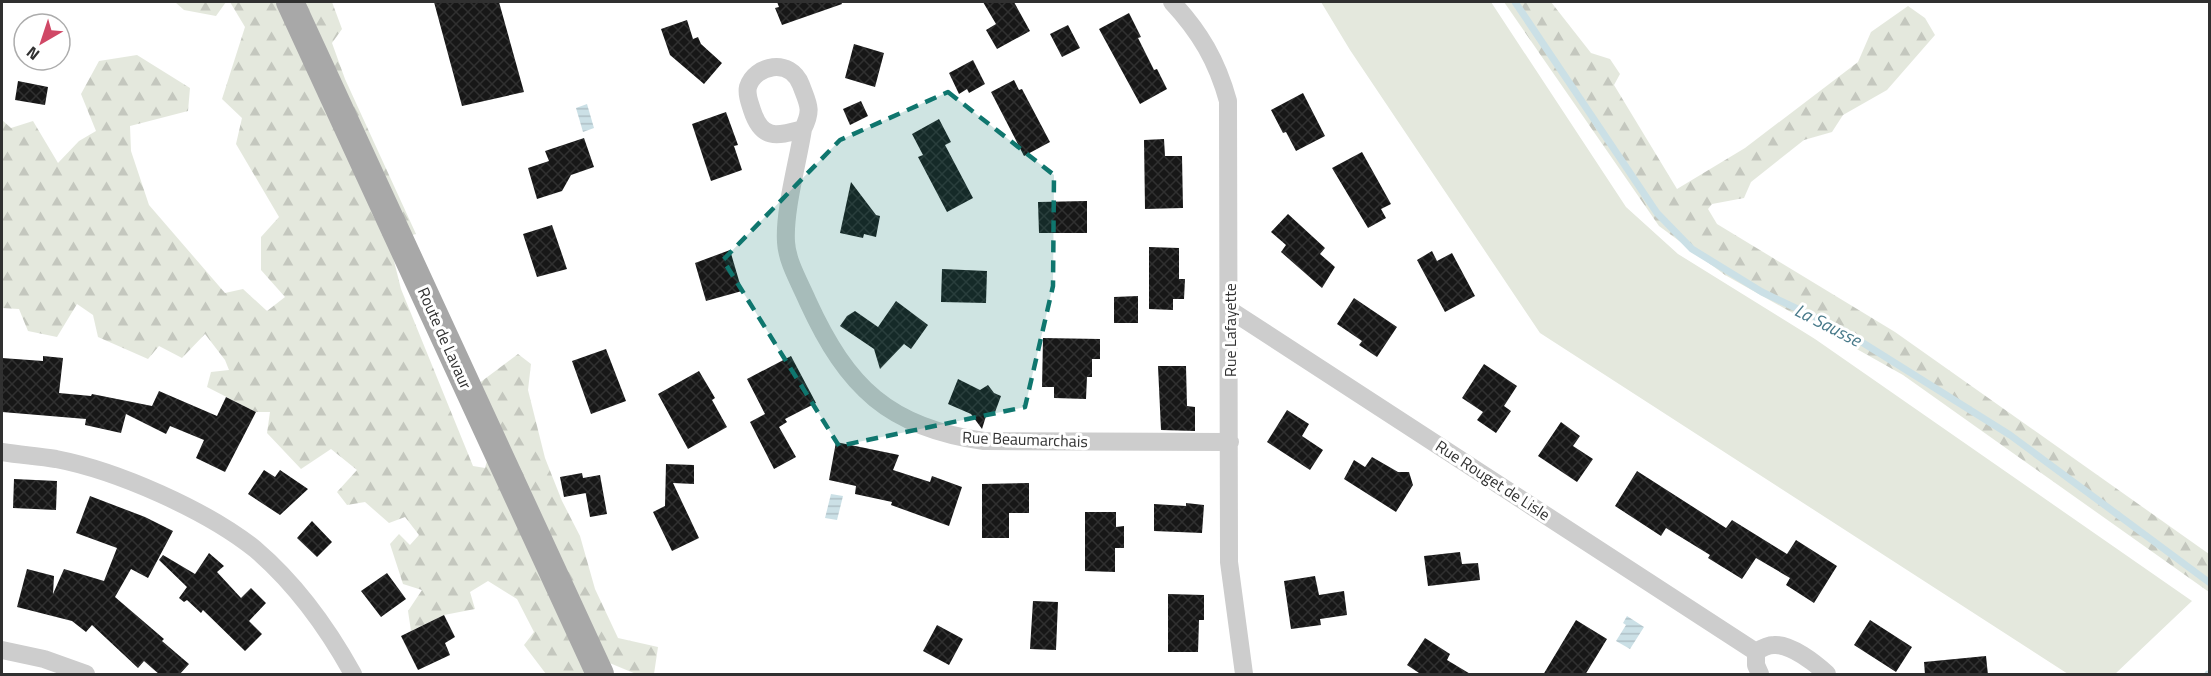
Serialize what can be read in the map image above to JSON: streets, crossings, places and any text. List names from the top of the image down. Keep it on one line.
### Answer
{"streets":{"main road":["Route de Lavaur"],"street":["Rue Lafayette","Rue Beaumarchais","Rue Rouget de Lisle"]},"crossings":[["Rue Lafayette","Rue Beaumarchais"],["Rue Lafayette","Rue Rouget de Lisle"]],"water":["La Sausse"],"north":"bottom left"}
